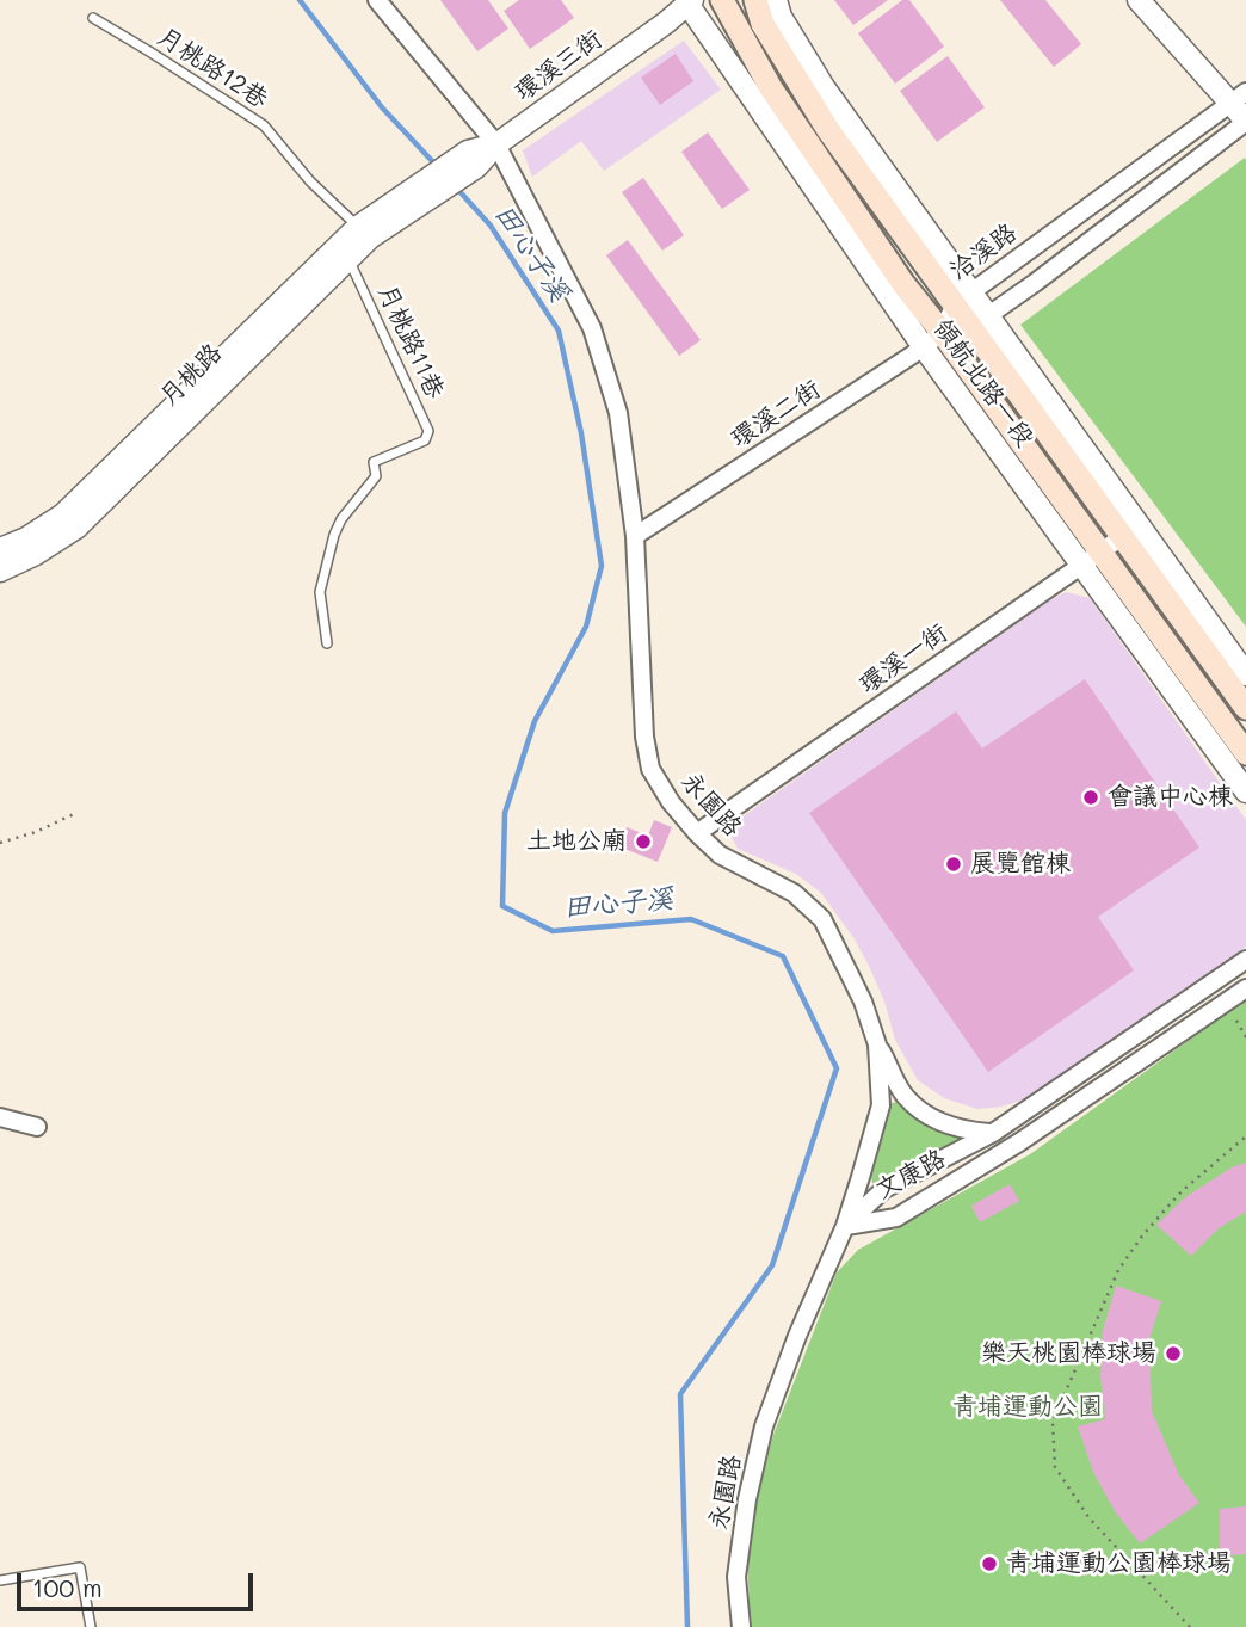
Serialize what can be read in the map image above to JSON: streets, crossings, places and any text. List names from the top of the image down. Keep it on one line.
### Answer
{"streets":{"main road":["領航北路一段"],"street":["環溪三街","洽溪路","月桃路","環溪二街","環溪一街","永園路","文康路"],"lane":["月桃路12巷","月桃路11巷"]},"crossings":[["環溪三街","月桃路"],["環溪三街","領航北路一段"],["環溪三街","永園路"],["月桃路12巷","月桃路"],["洽溪路","領航北路一段"],["洽溪路","環溪二街"],["月桃路11巷","月桃路"],["月桃路","永園路"],["領航北路一段","環溪二街"],["領航北路一段","環溪一街"],["環溪二街","永園路"],["環溪一街","永園路"],["永園路","文康路"]],"water":["田心子溪"],"parks":["青埔運動公園"],"places":["會議中心棟","土地公廟","展覽館棟","樂天桃園棒球場","青埔運動公園棒球場"],"scale_bar":"100 m"}
